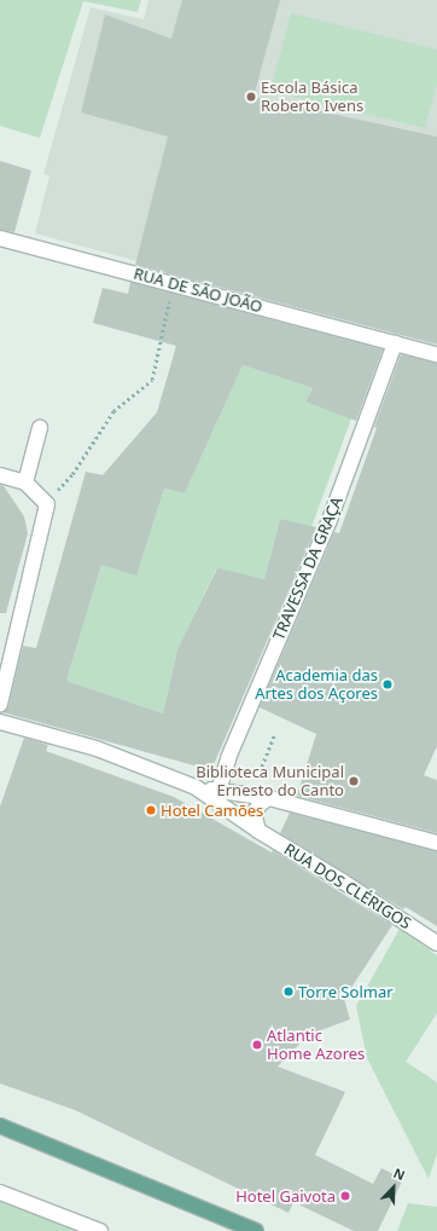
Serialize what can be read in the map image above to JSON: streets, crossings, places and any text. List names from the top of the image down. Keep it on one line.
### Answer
{"streets":{"street":["RUA DE SÃO JOÃO","TRAVESSA DA GRAÇA","RUA DOS CLÉRIGOS"]},"crossings":[["RUA DE SÃO JOÃO","TRAVESSA DA GRAÇA"]],"places":["Escola Básica Roberto Ivens","Academia das Artes dos Açores","Biblioteca Municipal Ernesto do Canto","Hotel Camões","Torre Solmar","Atlantic Home Azores","Hotel Gaivota"],"north":"top right"}
